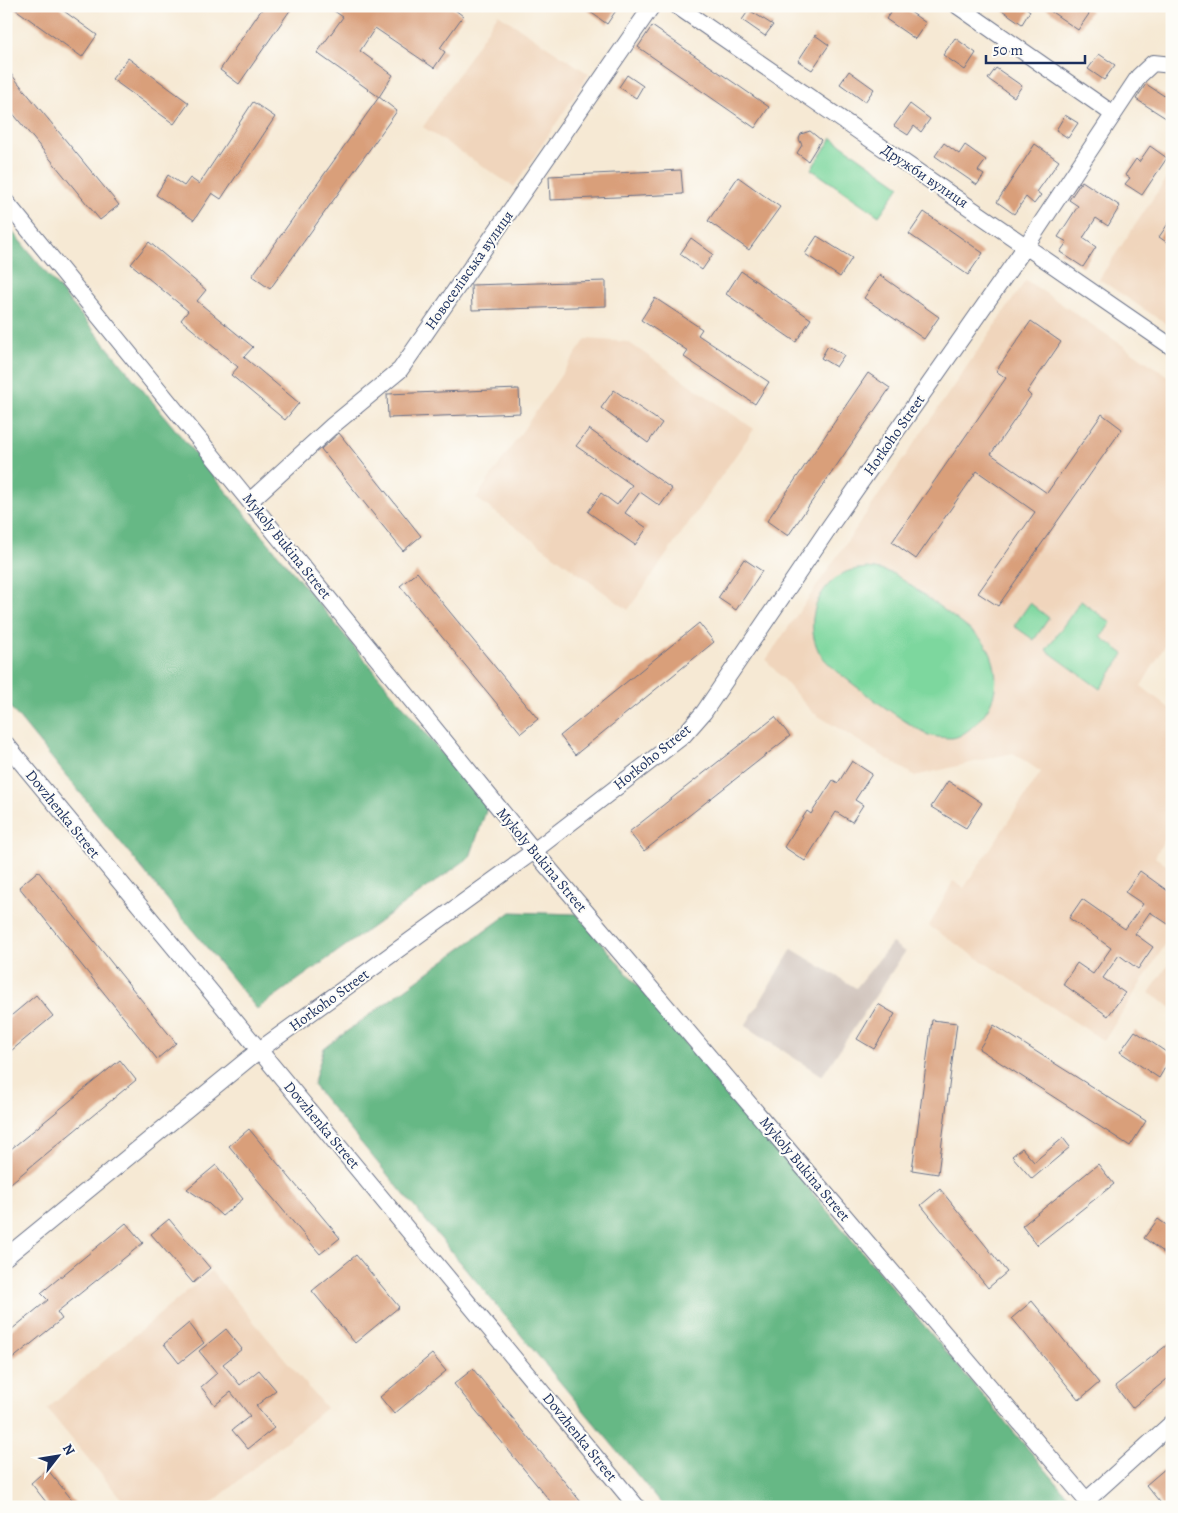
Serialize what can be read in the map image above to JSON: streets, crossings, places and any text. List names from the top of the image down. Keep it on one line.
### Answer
{"streets":{"street":["Дружби вулиця","Новоселівська вулиця","Horkoho Street","Mykoly Bukina Street","Dovzhenka Street"]},"crossings":[["Дружби вулиця","Horkoho Street"],["Новоселівська вулиця","Mykoly Bukina Street"],["Horkoho Street","Mykoly Bukina Street"],["Horkoho Street","Dovzhenka Street"]],"scale_bar":"50 m","north":"top right"}
